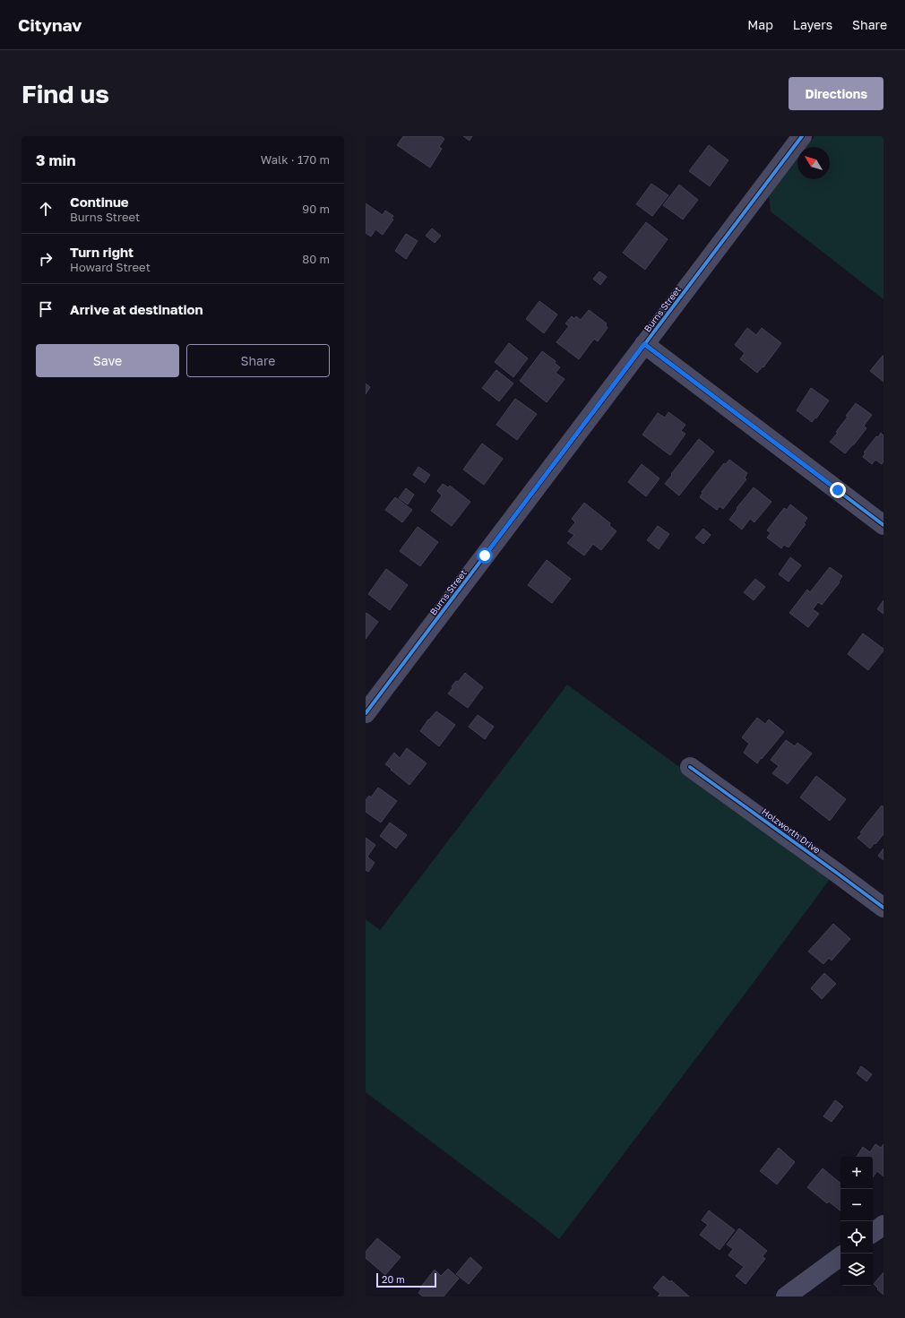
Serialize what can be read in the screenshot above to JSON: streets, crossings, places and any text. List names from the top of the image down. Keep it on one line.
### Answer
{"streets":{"street":["Burns Street","Holzworth Drive"]},"scale_bar":"20 m","north":"top left","page":{"header":"Citynav","nav":["Map","Layers","Share"],"buttons":["Directions",["Save","Share"]],"title":"Find us","heading":["3 min","Walk · 170 m"],"list":[["Continue","Burns Street","90 m"],["Turn right","Howard Street","80 m"],"Arrive at destination"],"map_buttons":["+","−"],"scale":"20 m"}}
